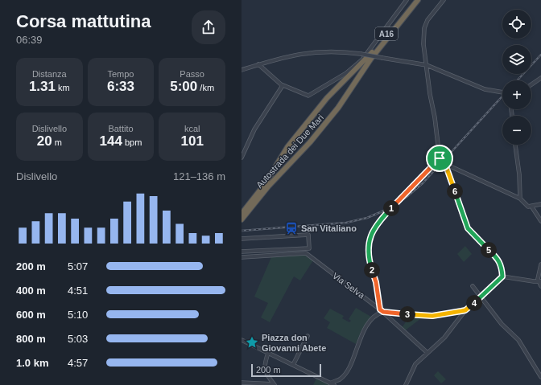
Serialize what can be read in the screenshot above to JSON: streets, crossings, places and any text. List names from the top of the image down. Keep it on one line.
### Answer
{"streets":{"highway":["A16","Autostrada dei Due Mari"],"street":["Via Selva"]},"places":{"station":["San Vitaliano"],"place":["Piazza don Giovanni Abete"]},"scale_bar":"200 m","page":{"heading":["Corsa mattutina","06:39"],"map_buttons":["+","−"],"stats":[["Distanza","1.31 km"],["Tempo","6:33"],["Passo","5:00 /km"],["Dislivello","20 m"],["Battito","144 bpm"],["kcal","101"]],"chart":["Dislivello","121–136 m"],"pins":["6","1","5","2","4","3"],"list":[{"name":"200 m","note":"5:07"},{"name":"400 m","note":"4:51"},{"name":"600 m","note":"5:10"},{"name":"800 m","note":"5:03"},{"name":"1.0 km","note":"4:57"}],"scale":"200 m"}}
